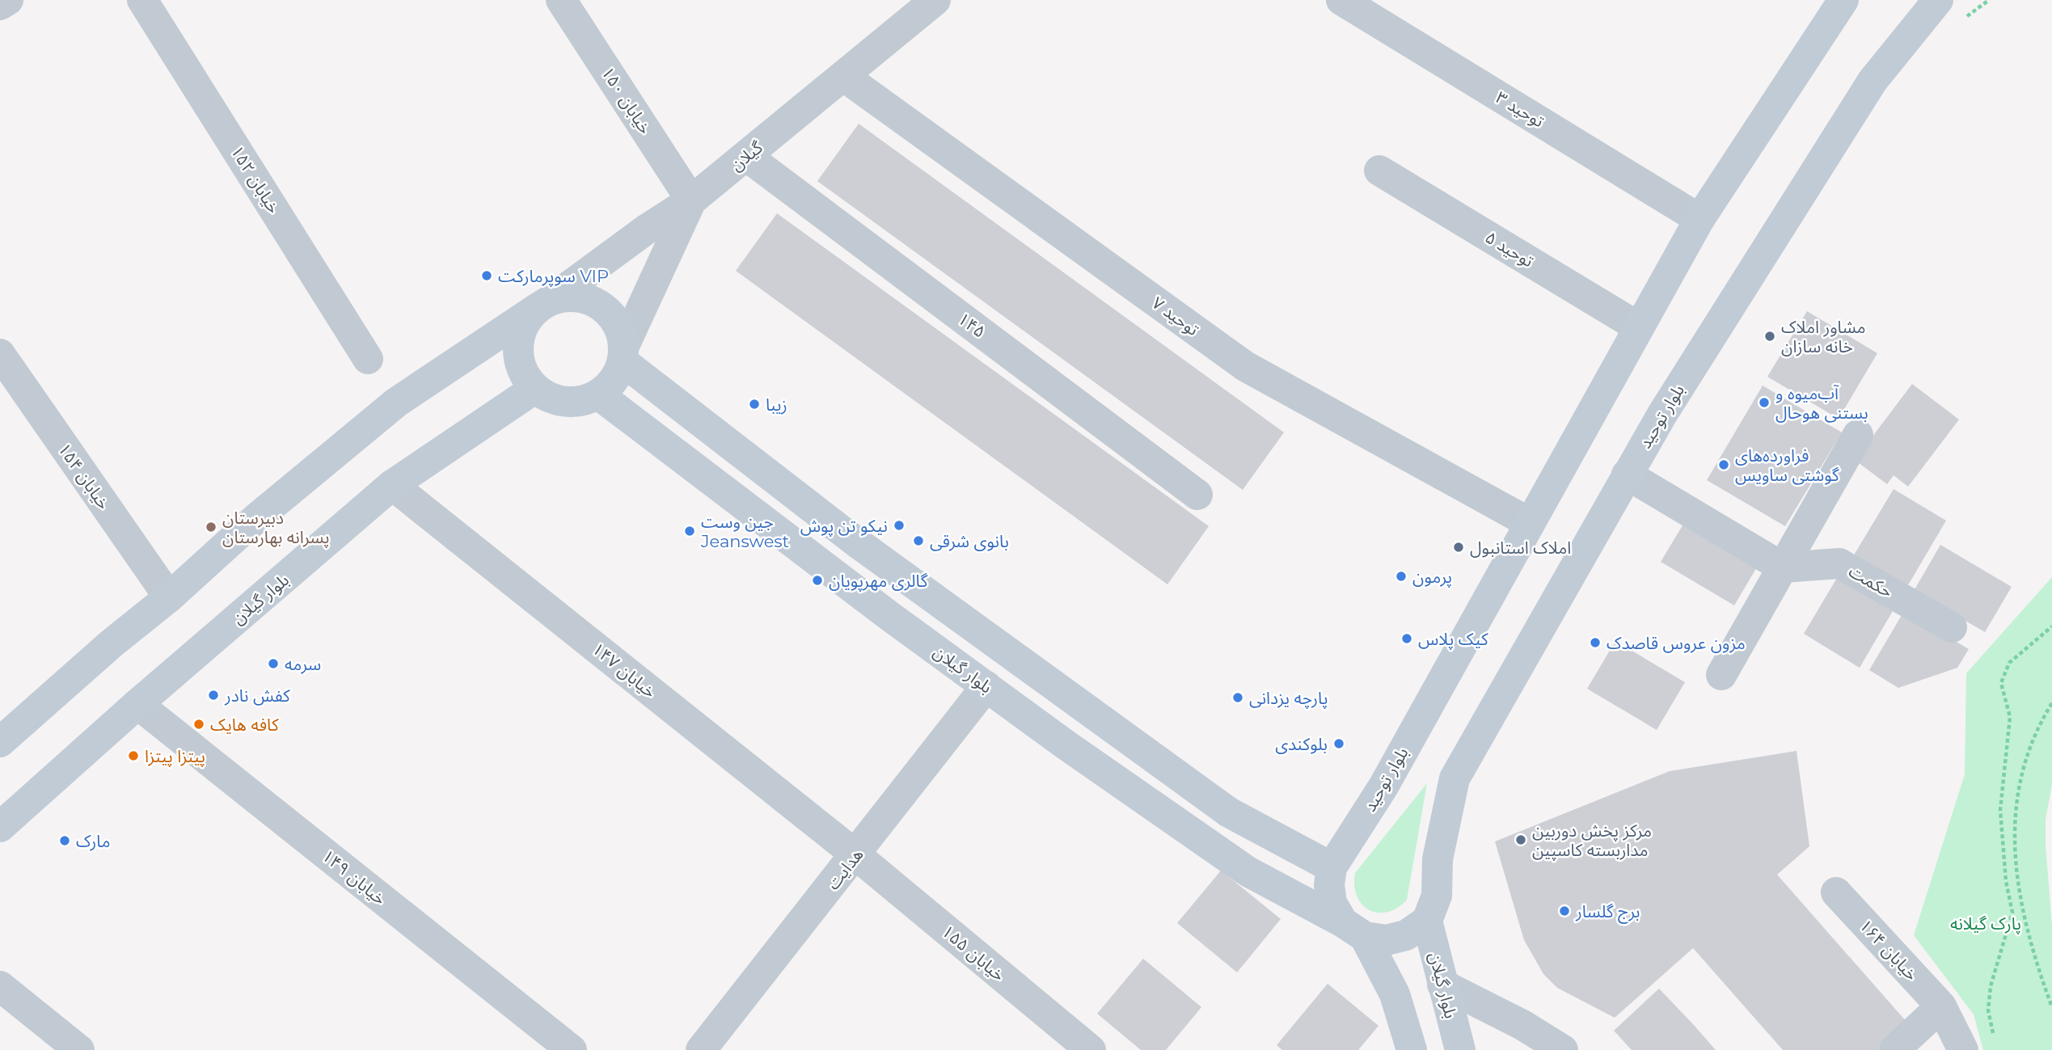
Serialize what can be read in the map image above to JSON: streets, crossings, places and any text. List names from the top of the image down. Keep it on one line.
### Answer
{"streets":{"main road":["بلوار توحید","بلوار گیلان"],"street":["خیابان ۱۵۰","توحید ۳","گیلان","خیابان ۱۵۲","توحید ۵","توحید ۷","۱۴۵","خیابان ۱۵۴","حکمت","خیابان ۱۴۷","هدایت","خیابان ۱۴۹","خیابان ۱۶۴","خیابان ۱۵۵"]},"crossings":[["خیابان ۱۵۰","گیلان"],["توحید ۳","بلوار توحید"],["گیلان","توحید ۷"],["گیلان","۱۴۵"],["گیلان","بلوار گیلان"],["توحید ۵","بلوار توحید"],["توحید ۷","بلوار توحید"],["بلوار توحید","بلوار گیلان"],["بلوار گیلان","خیابان ۱۴۷"],["بلوار گیلان","هدایت"],["بلوار گیلان","خیابان ۱۴۹"],["خیابان ۱۴۷","هدایت"],["خیابان ۱۴۷","خیابان ۱۵۵"],["هدایت","خیابان ۱۵۵"]],"parks":["پارک گیلانه"],"places":["سوپرمارکت VIP","مشاور املاک خانه سازان","آب‌میوه و بستنی هوحال","زیبا","فراورده‌های گوشتی ساویس","نیکو تن پوش","دبیرستان پسرانه بهارستان","جین وست Jeanswest","بانوی شرقی","املاک استانبول","پرمون","گالری مهرپویان","کیک پلاس","مزون عروس قاصدک","سرمه","کفش نادر","پارچه یزدانی","کافه هایک","بلوکندی","پیتزا پیتزا","مرکز پخش دوربین مداربسته کاسپین","مارک","برج گلسار"]}
